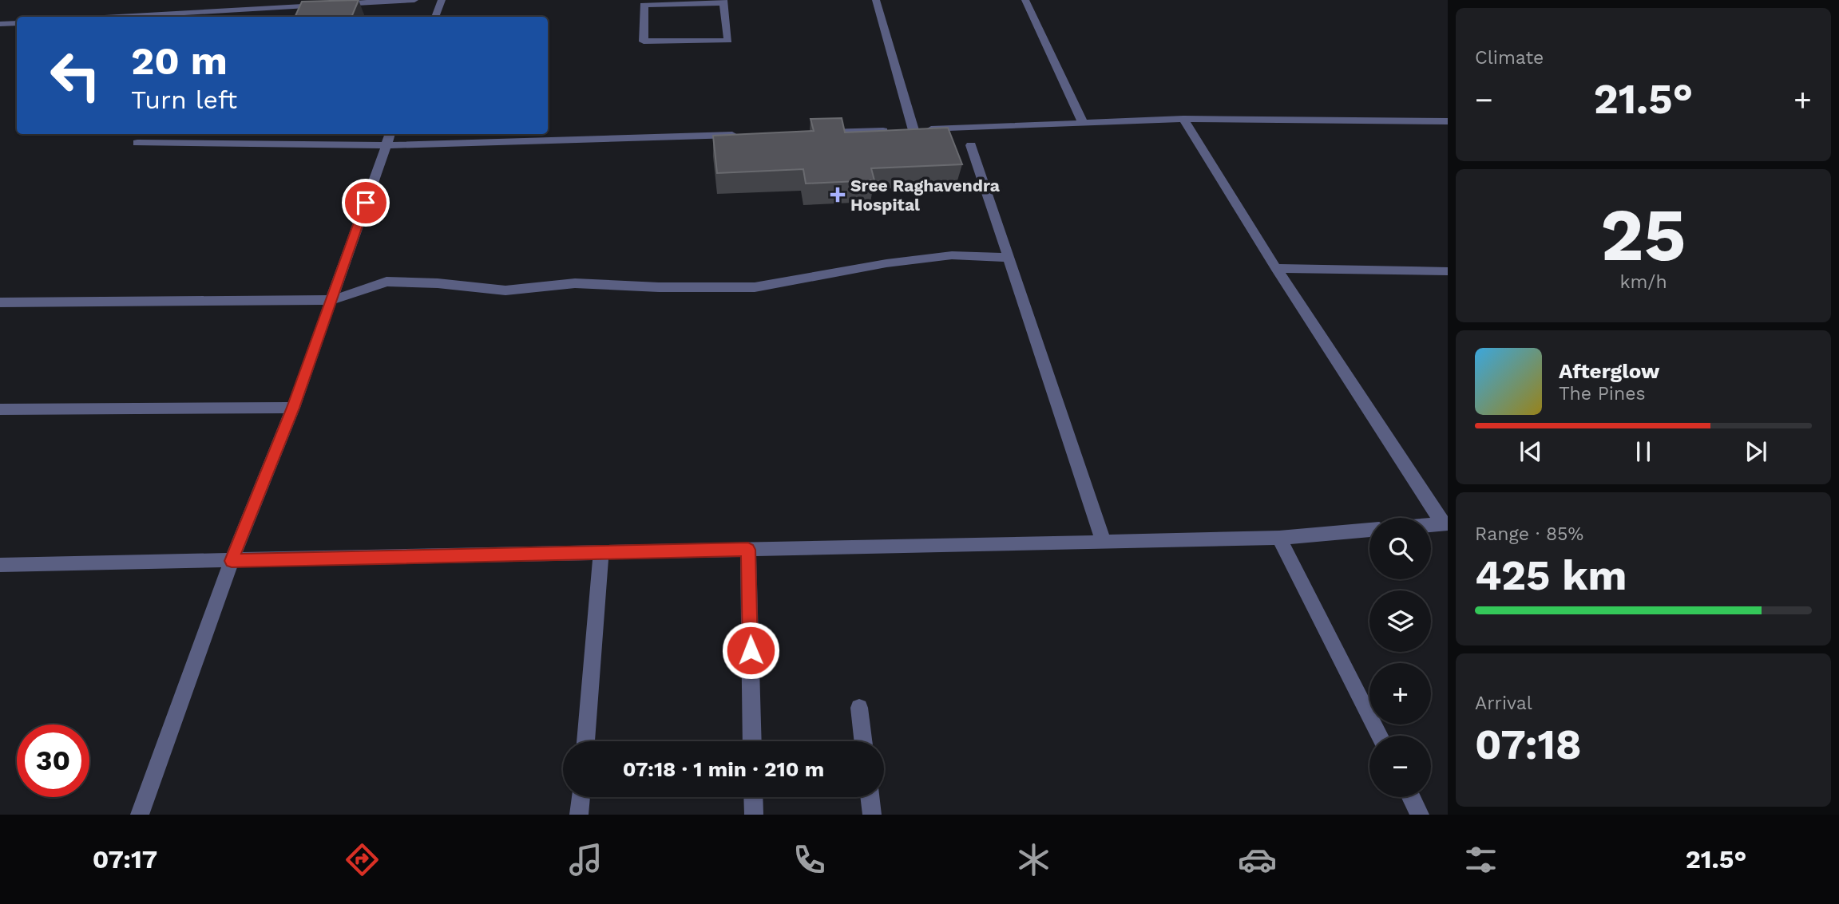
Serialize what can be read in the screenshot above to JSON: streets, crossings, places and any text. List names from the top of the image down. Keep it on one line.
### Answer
{"places":{"health":["Sree Raghavendra Hospital"]},"page":{"tile":["Climate",["25","km/h"],["Range · 85%","425 km"],["Arrival","07:18"]],"turn":["20 m","Turn left"],"heat":["−","21.5°","+"],"song":["Afterglow","The Pines"],"map_buttons":["+","−"],"limit":"30","trip":"07:18 · 1 min · 210 m","tabs":["07:17","21.5°"]}}
